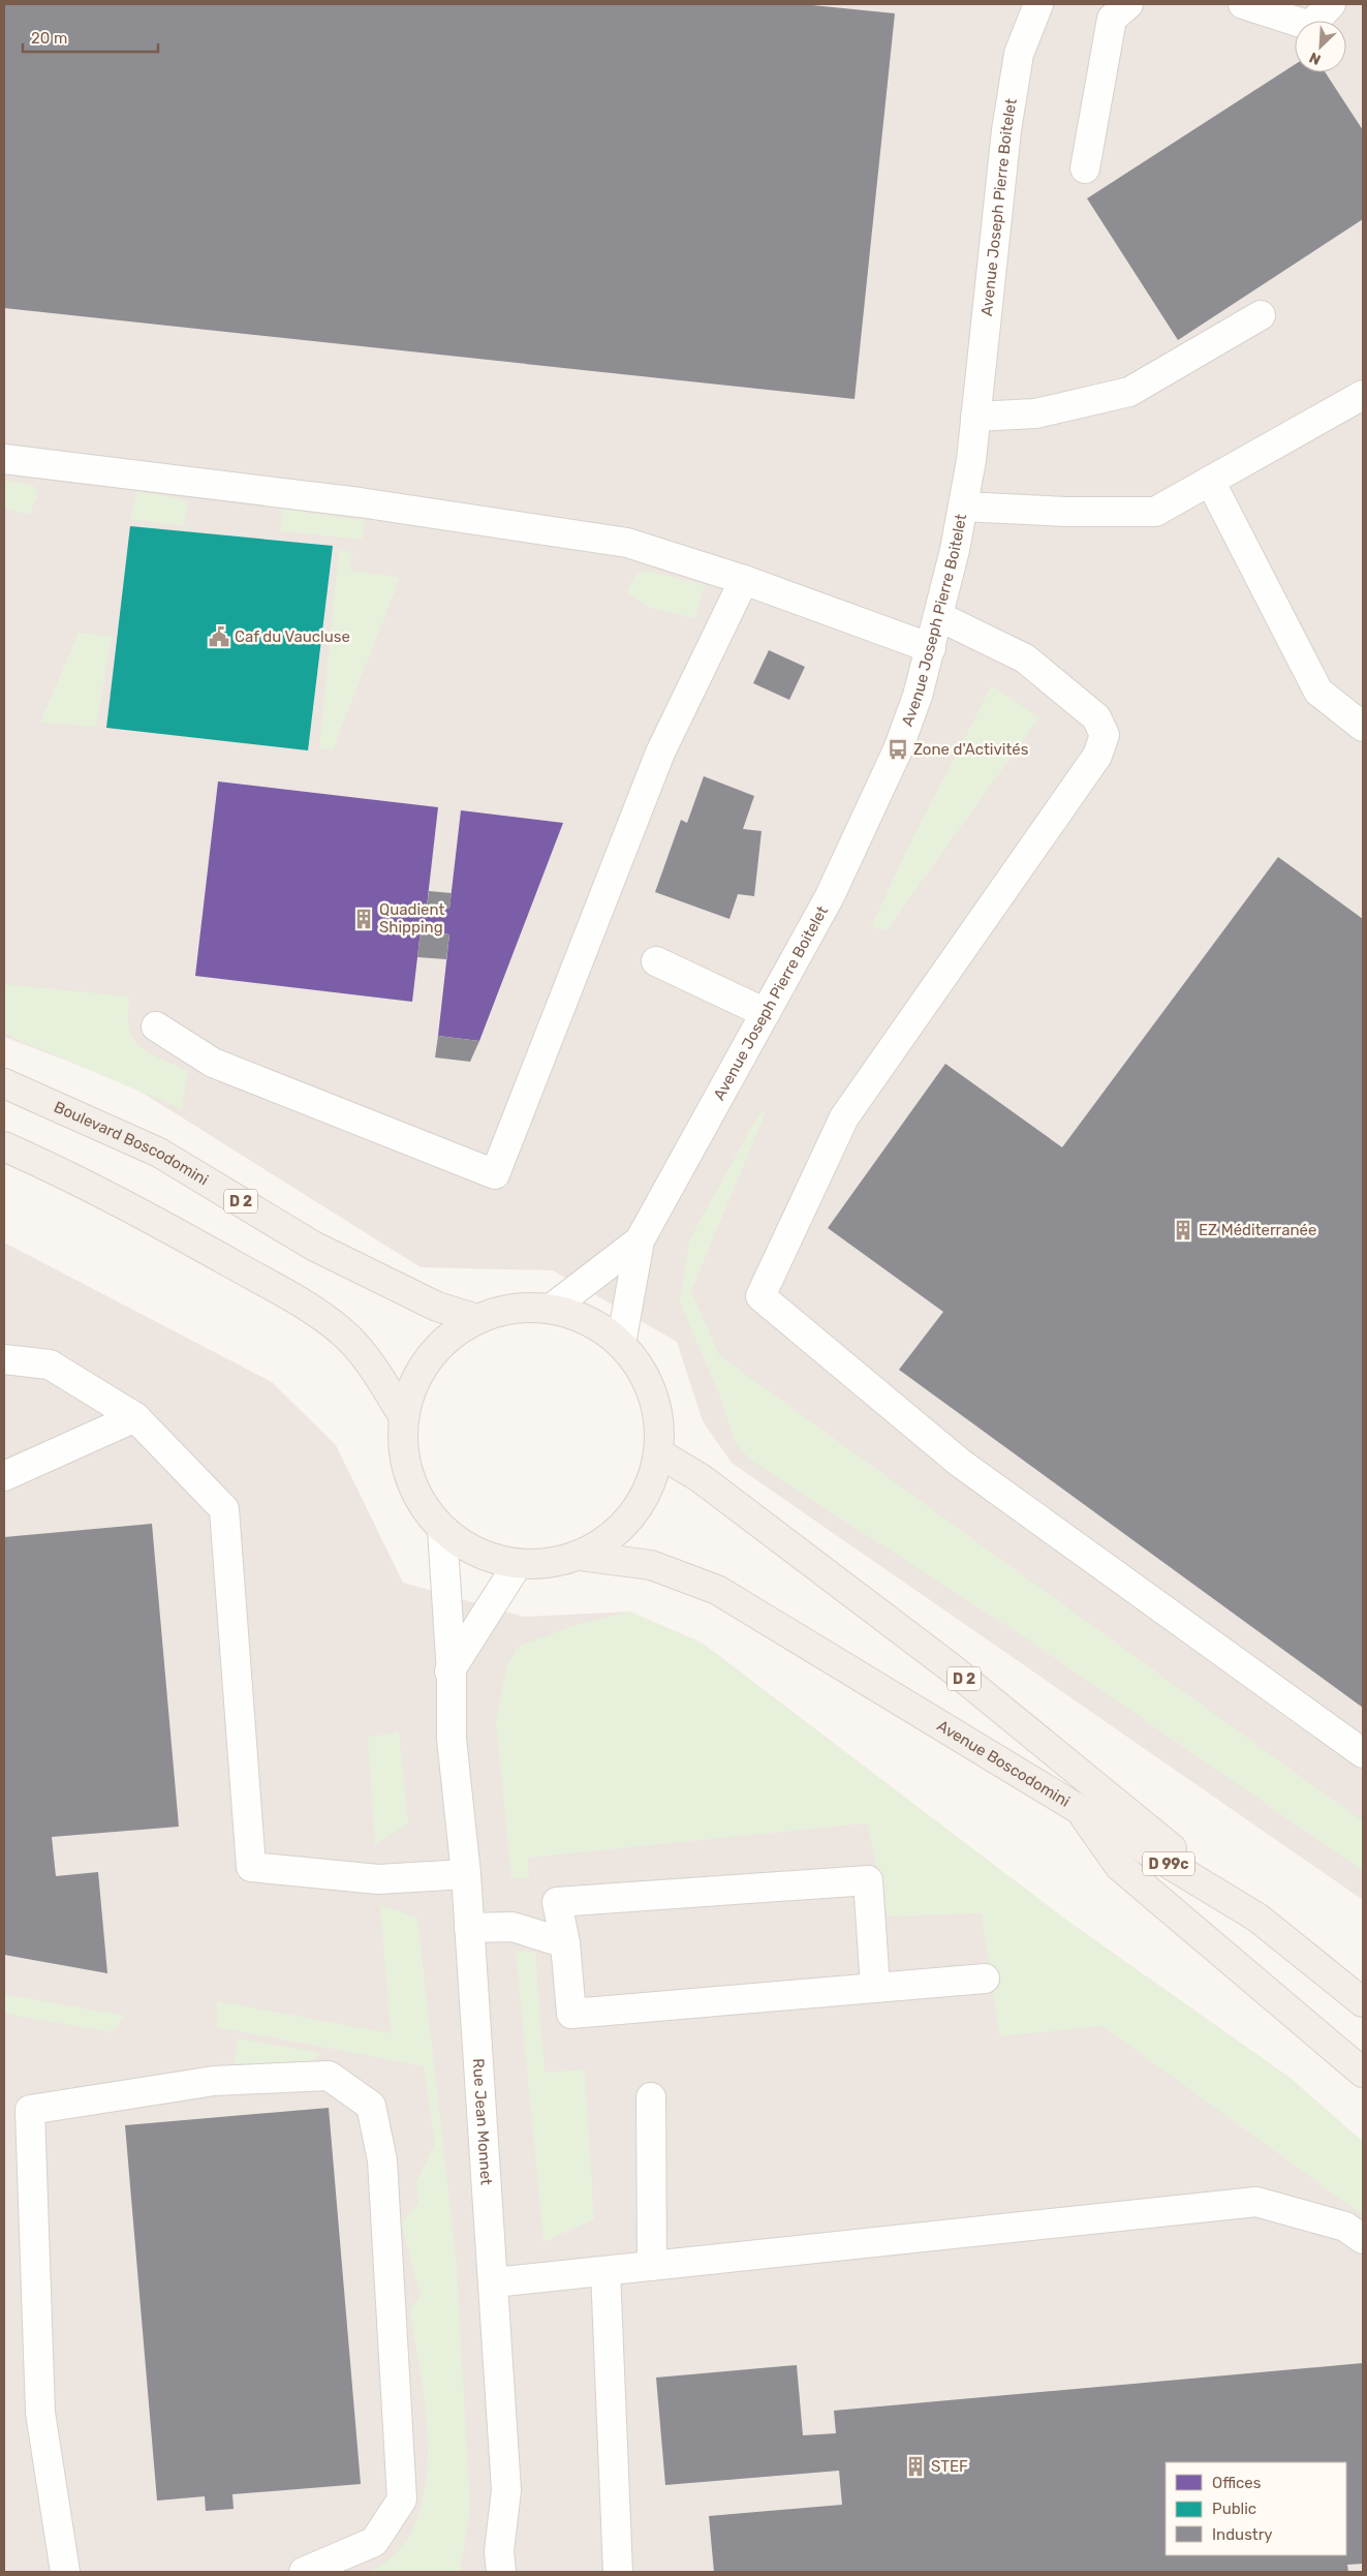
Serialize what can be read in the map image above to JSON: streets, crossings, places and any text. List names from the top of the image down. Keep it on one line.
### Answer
{"streets":{"main road":["Boulevard Boscodomini","D 2","Avenue Boscodomini","D 99c"],"street":["Avenue Joseph Pierre Boitelet","Rue Jean Monnet"]},"crossings":[["Avenue Boscodomini","D 99c"]],"places":{"public building":["Caf du Vaucluse"],"bus stop":["Zone d'Activités"],"building":["Quadient Shipping","EZ Méditerranée","STEF"]},"legend":["Offices","Public","Industry"],"scale_bar":"20 m","north":"bottom left"}
